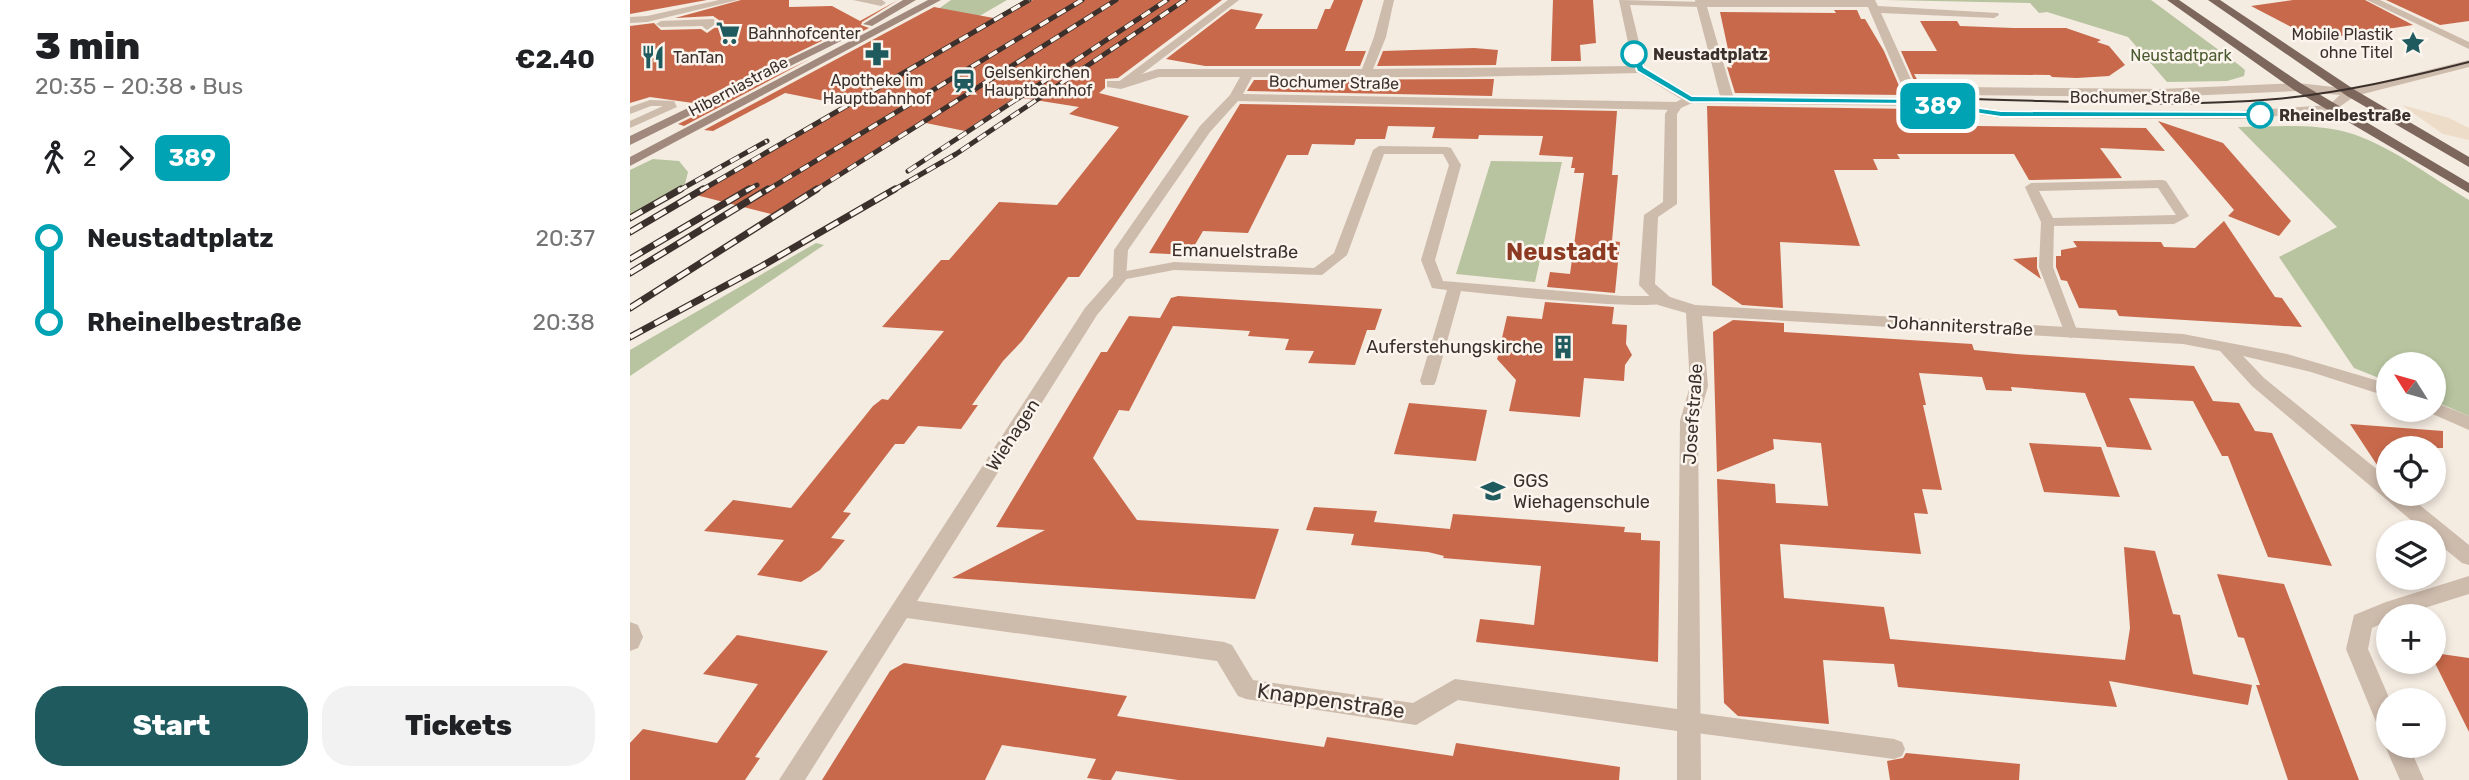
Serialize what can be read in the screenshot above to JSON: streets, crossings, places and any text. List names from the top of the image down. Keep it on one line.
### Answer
{"streets":{"main road":["Hiberniastraße"],"street":["Bochumer Straße","Johanniterstraße","Josefstraße","Wiehagen","Knappenstraße"],"lane":["Emanuelstraße"]},"crossings":[["Bochumer Straße","Wiehagen"],["Emanuelstraße","Wiehagen"],["Johanniterstraße","Josefstraße"],["Josefstraße","Knappenstraße"],["Wiehagen","Knappenstraße"]],"districts":["Neustadt"],"parks":["Neustadtpark"],"places":{"supermarket":["Bahnhofcenter"],"place":["Mobile Plastik ohne Titel"],"pharmacy":["Apotheke im Hauptbahnhof"],"other":["Neustadtplatz","Rheinelbestraße"],"restaurant":["TanTan"],"station":["Gelsenkirchen Hauptbahnhof"],"building":["Auferstehungskirche"],"school or university":["GGS Wiehagenschule"]},"lines":["bus line 389"],"north":"top left","page":{"heading":["3 min","20:35 – 20:38 · Bus","€2.40"],"on_map":"389","legs":["2","389"],"list":[{"name":"Neustadtplatz","value":"20:37"},{"name":"Rheinelbestraße","value":"20:38"}],"map_buttons":["+","−"],"buttons":["Start","Tickets"]}}
